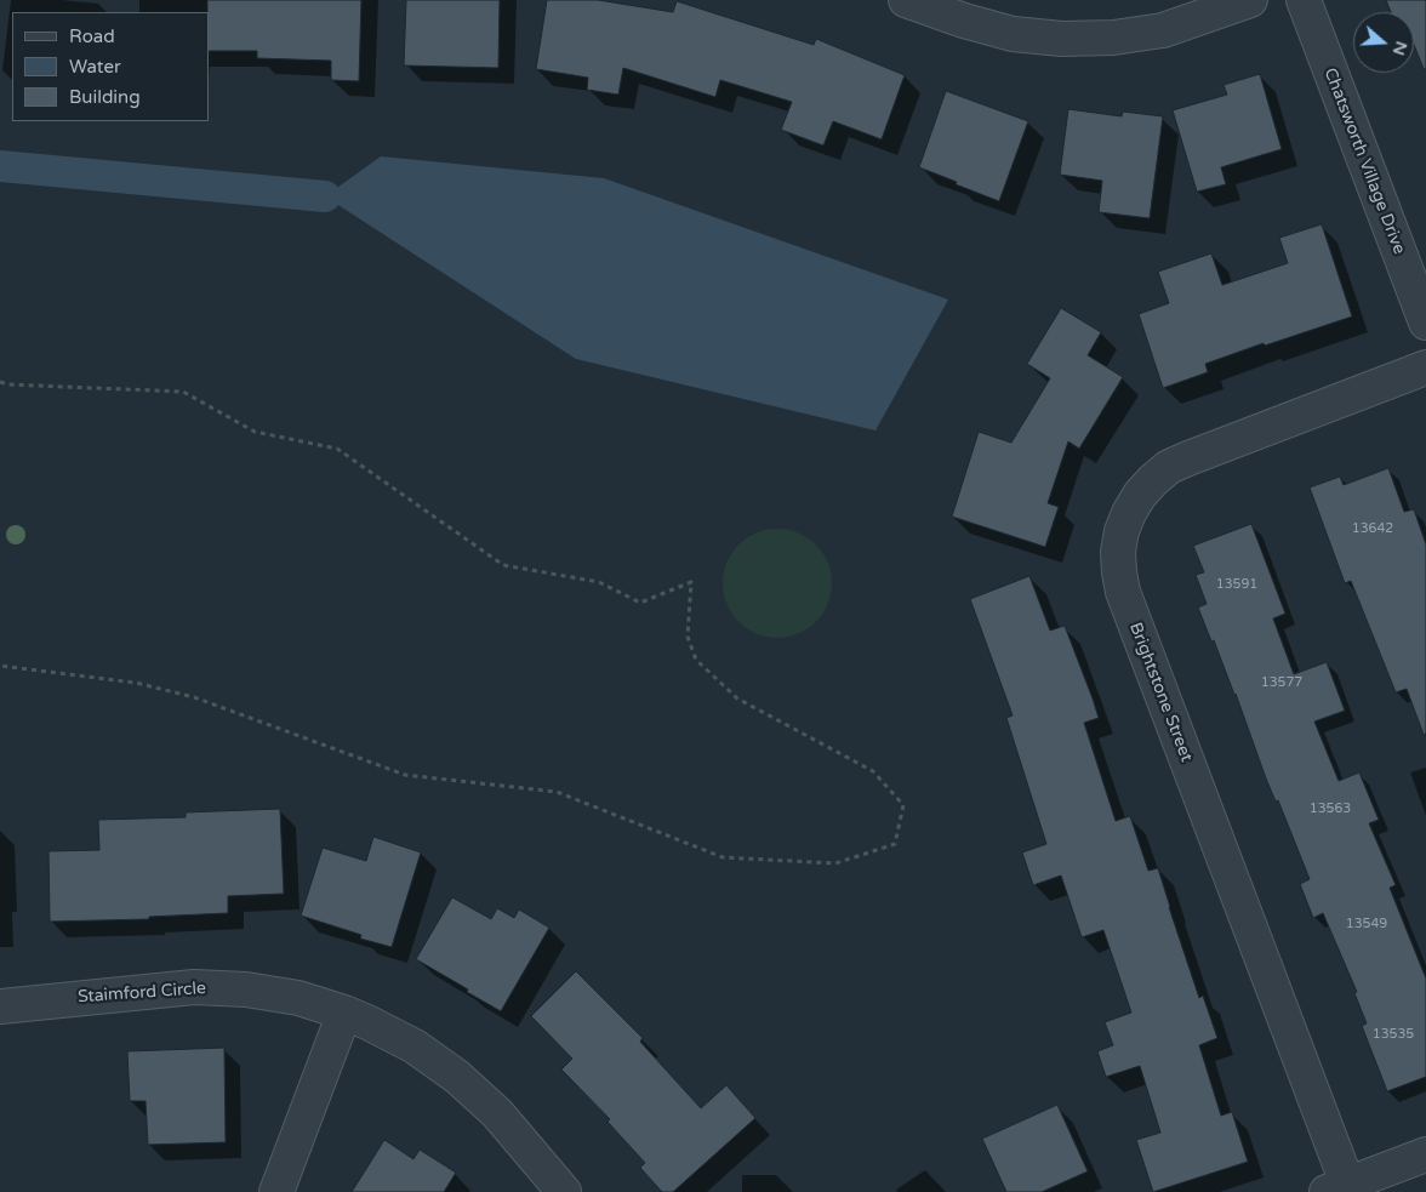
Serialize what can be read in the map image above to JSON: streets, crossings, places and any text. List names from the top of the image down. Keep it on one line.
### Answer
{"streets":{"street":["Chatsworth Village Drive","Brightstone Street","Staimford Circle"]},"house_numbers":["13642","13591","13577","13563","13549","13535"],"legend":["Road","Water","Building"],"north":"right"}
